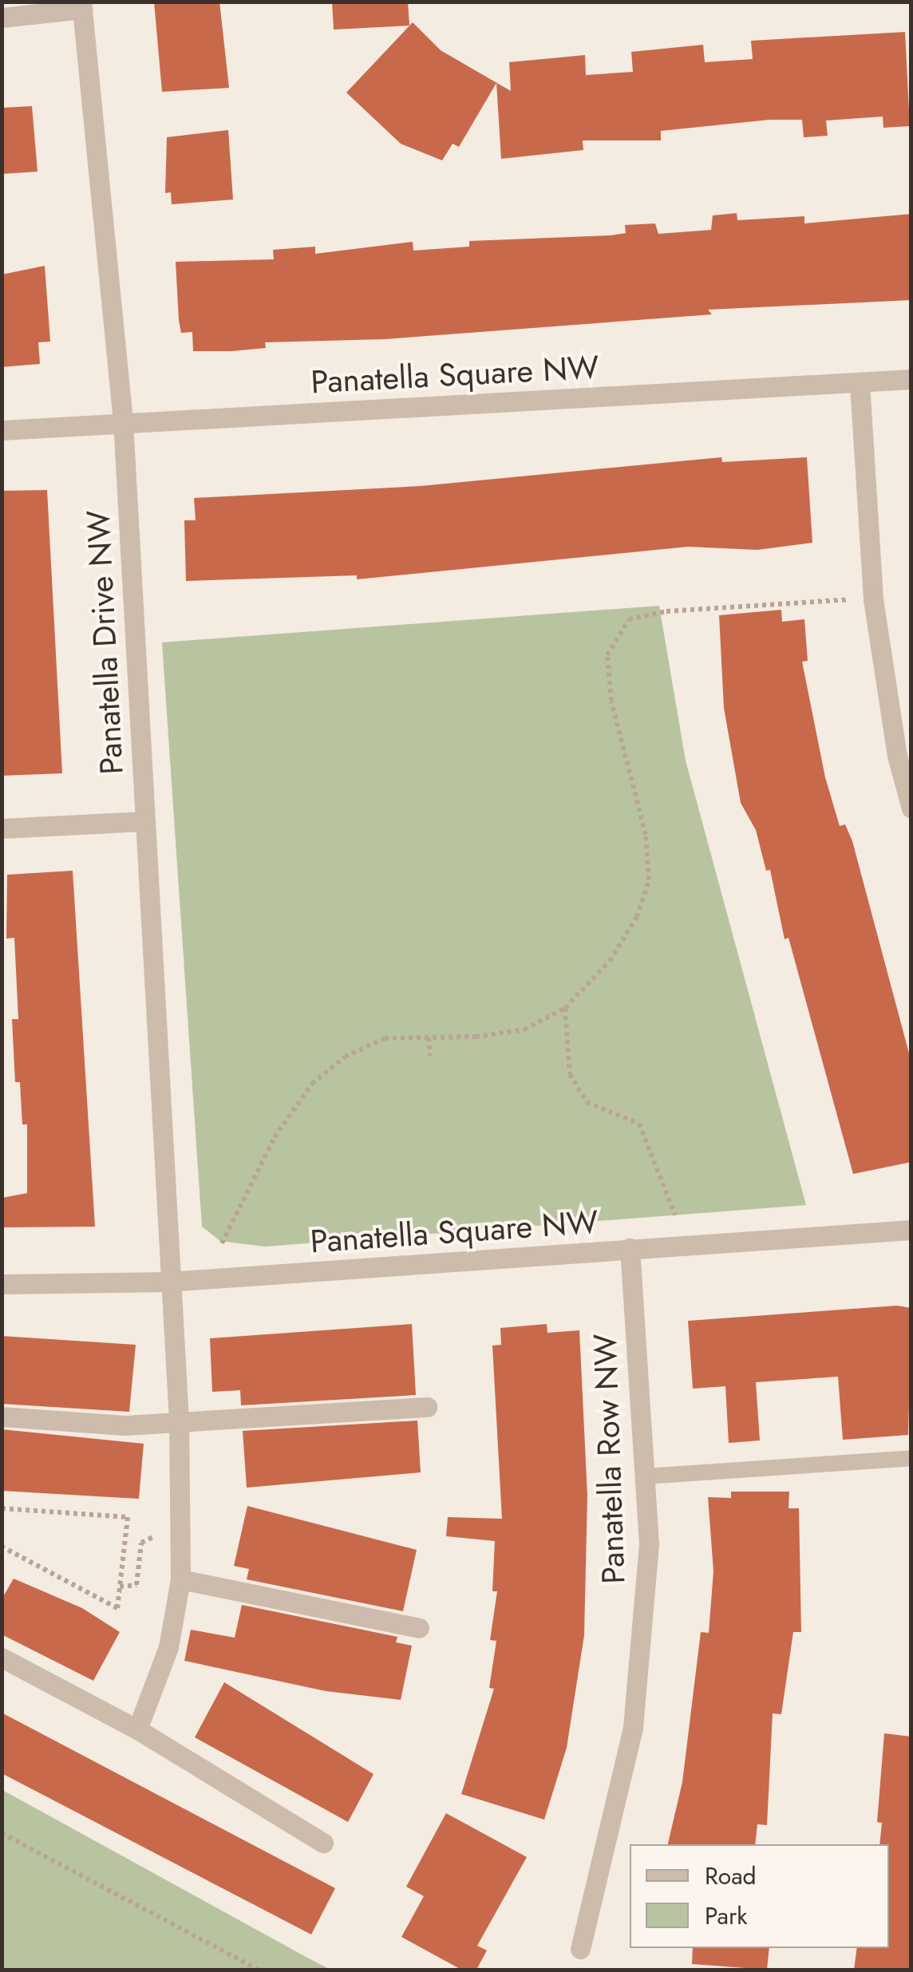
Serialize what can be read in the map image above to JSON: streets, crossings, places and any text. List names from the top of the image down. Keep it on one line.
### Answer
{"streets":{"street":["Panatella Square NW","Panatella Drive NW","Panatella Row NW"]},"crossings":[["Panatella Square NW","Panatella Drive NW"],["Panatella Square NW","Panatella Row NW"]],"legend":["Road","Park"]}
